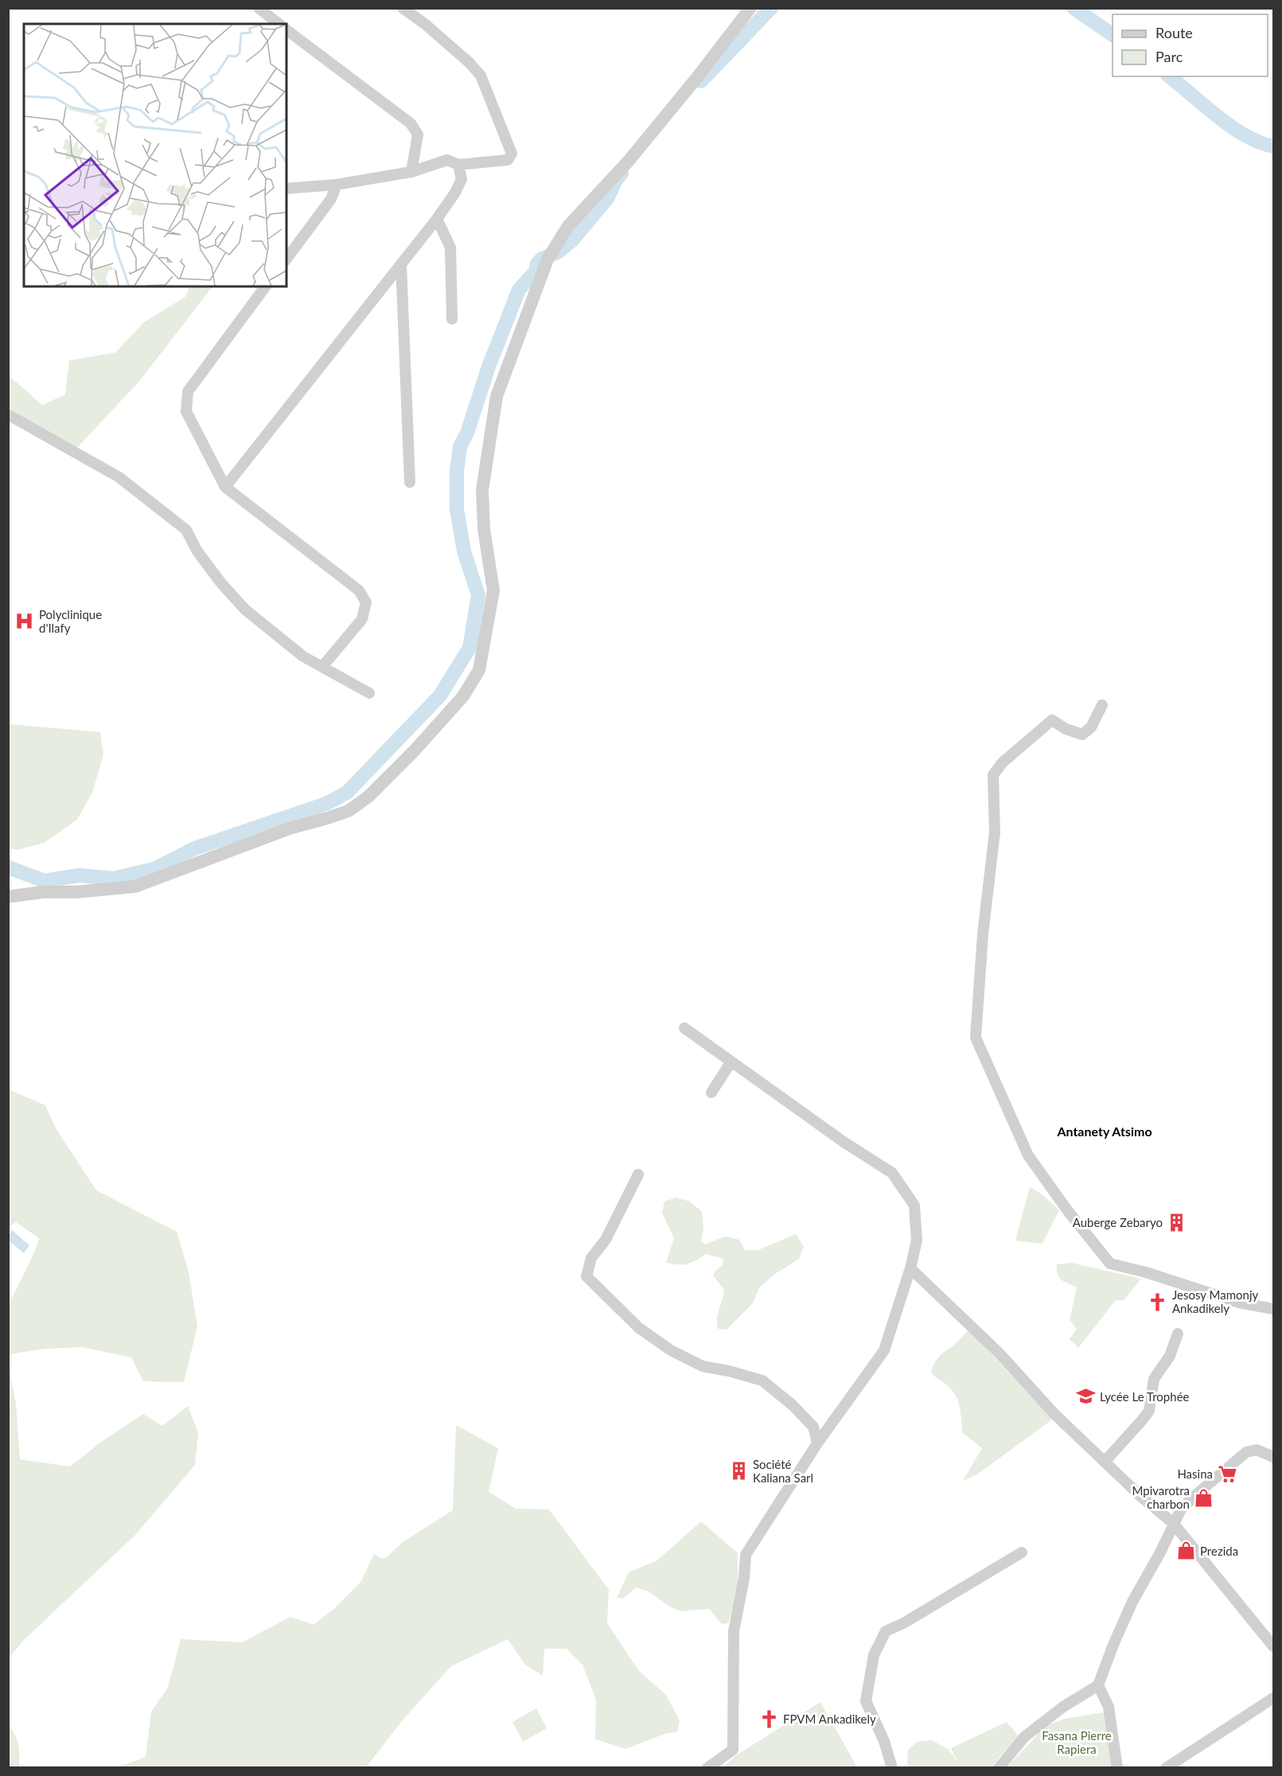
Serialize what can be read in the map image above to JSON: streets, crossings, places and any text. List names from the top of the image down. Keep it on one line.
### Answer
{"districts":["Antanety Atsimo"],"parks":["Fasana Pierre Rapiera"],"places":{"hospital":["Polyclinique d'Ilafy"],"building":["Auberge Zebaryo","Société Kaliana Sarl"],"church":["Jesosy Mamonjy Ankadikely","FPVM Ankadikely"],"school or university":["Lycée Le Trophée"],"supermarket":["Hasina"],"shop":["Mpivarotra charbon","Prezida"]},"legend":["Route","Parc"]}
